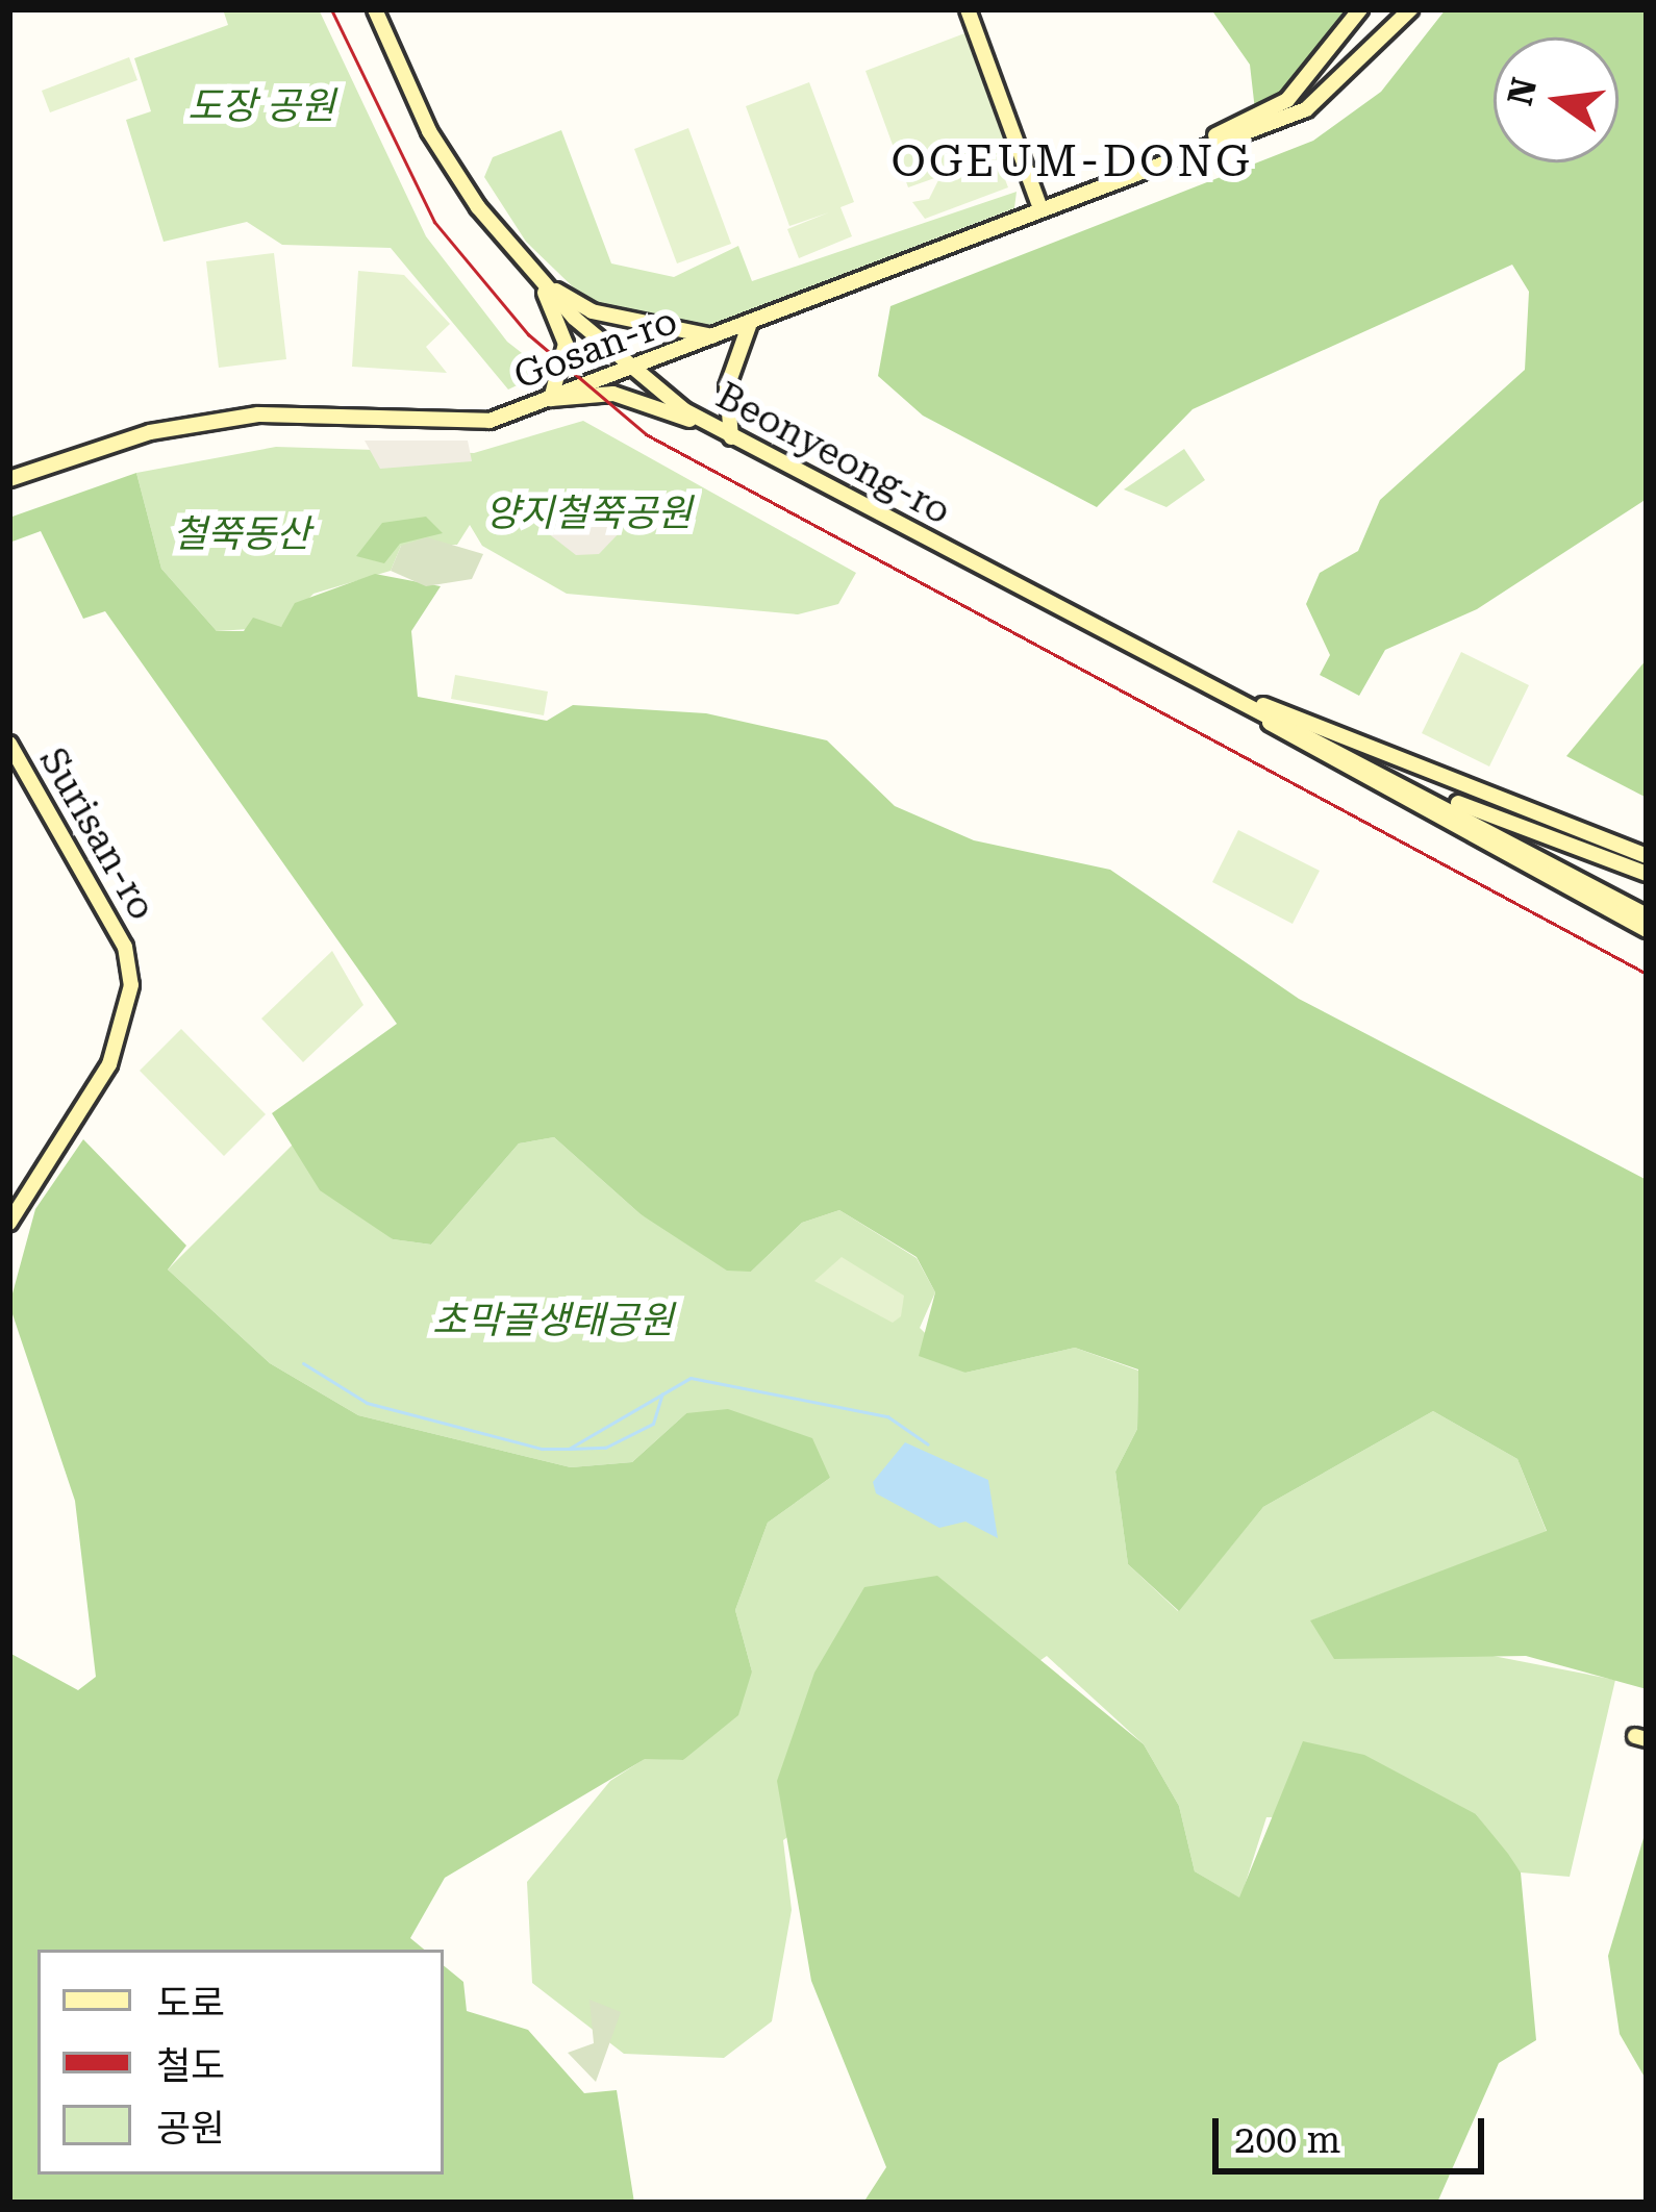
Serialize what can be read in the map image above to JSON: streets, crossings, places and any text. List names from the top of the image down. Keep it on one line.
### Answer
{"streets":{"street":["Gosan-ro","Beonyeong-ro","Surisan-ro"]},"crossings":[["Gosan-ro","Beonyeong-ro"]],"districts":["OGEUM-DONG"],"parks":["도장 공원","양지철쭉공원","철쭉동산","초막골생태공원"],"legend":["도로","철도","공원"],"scale_bar":"200 m","north":"left"}
